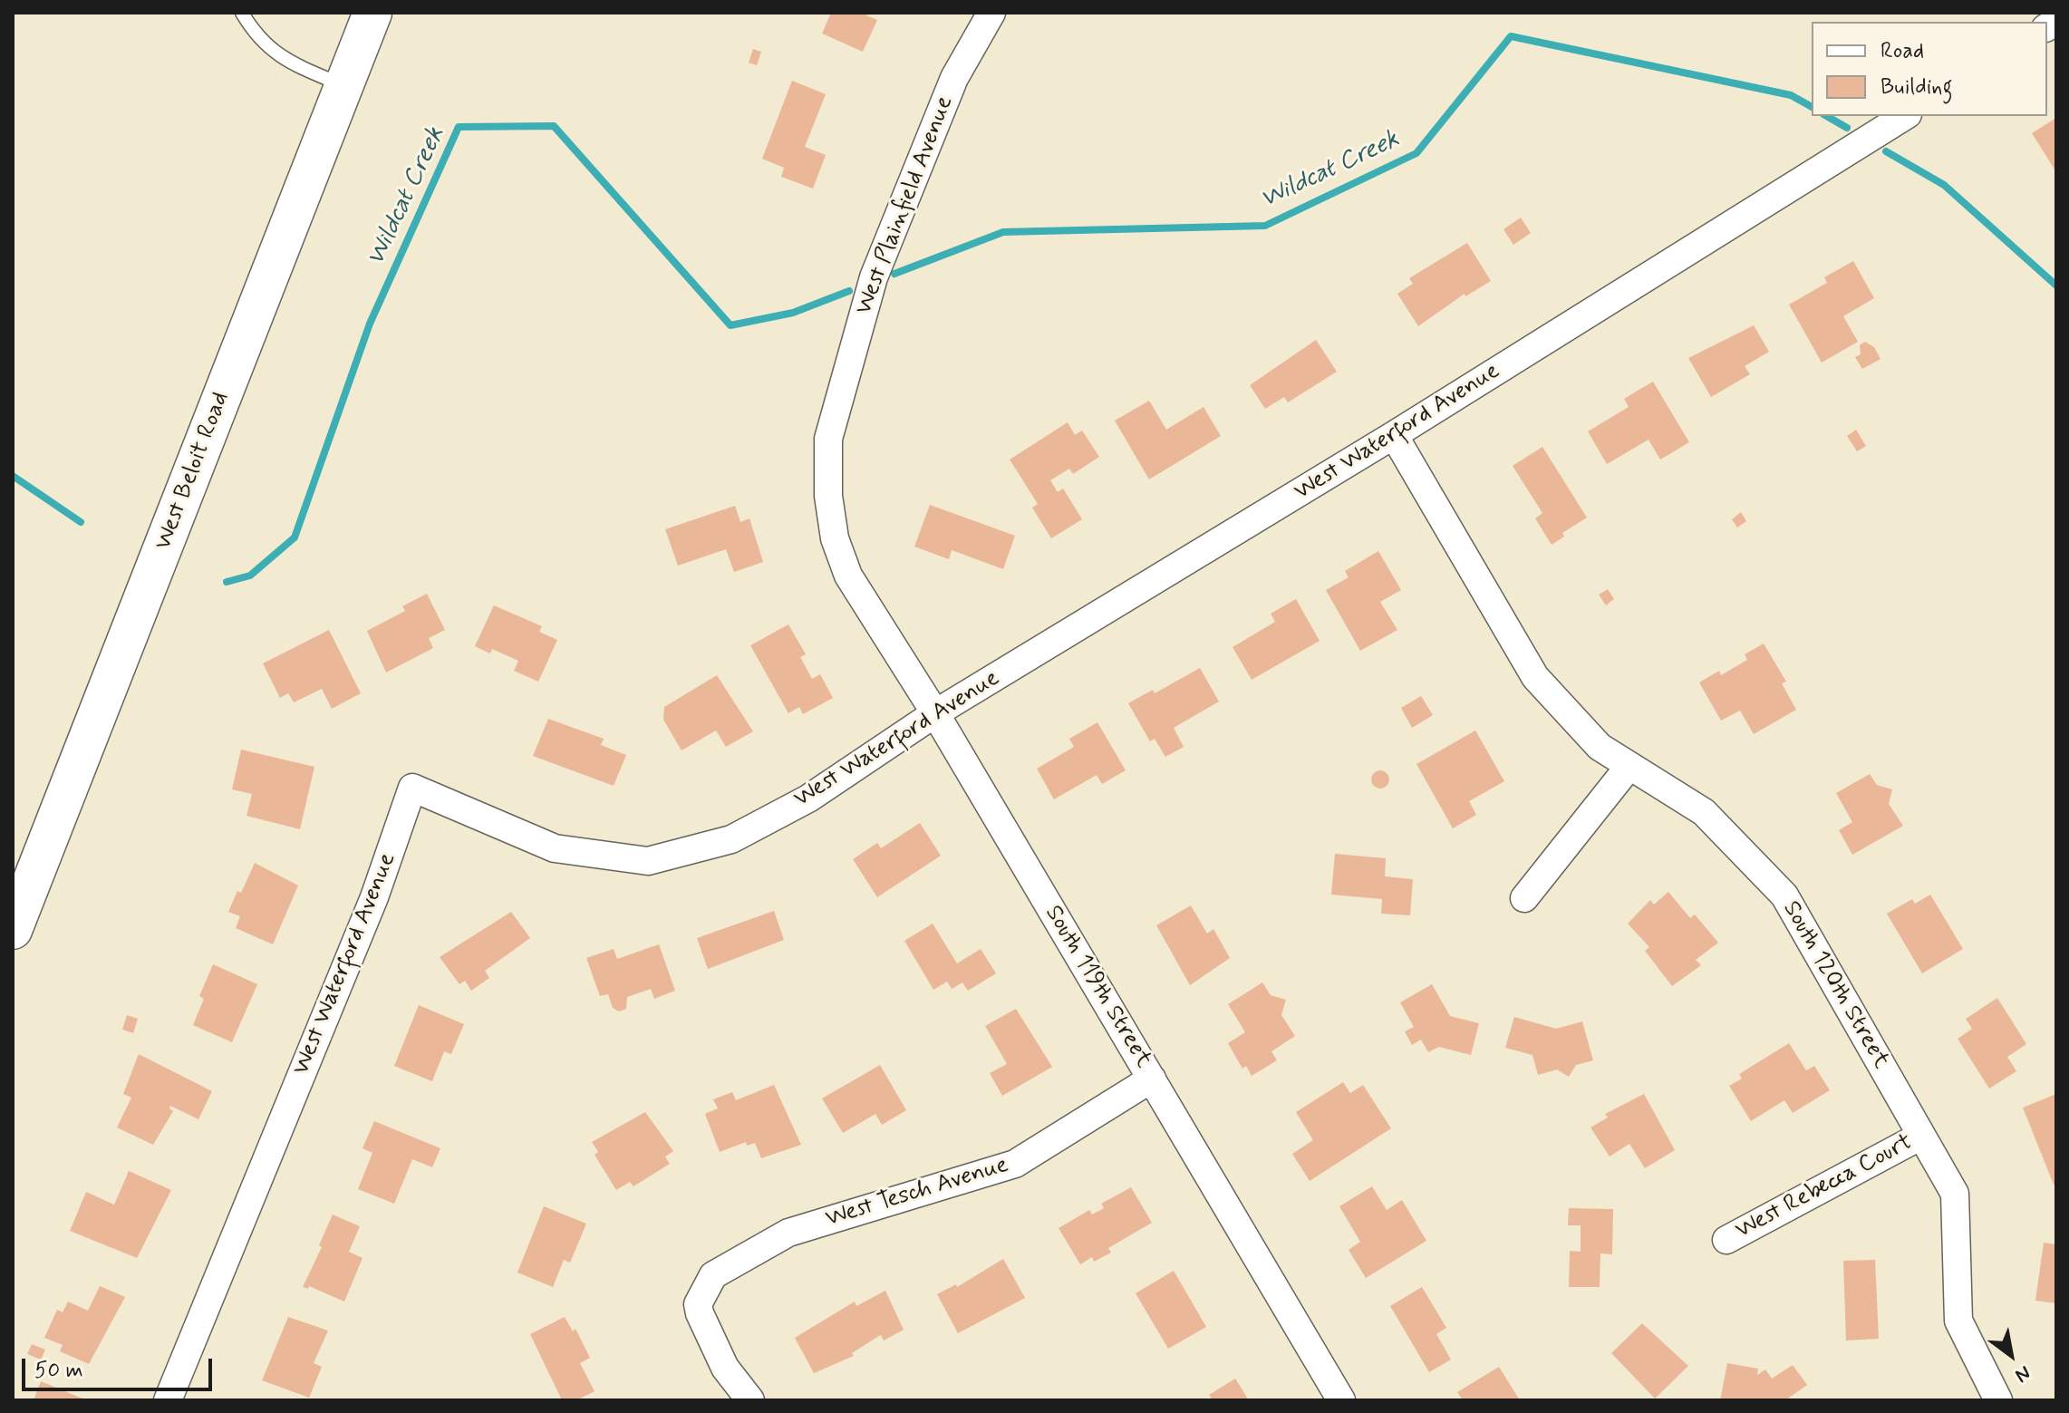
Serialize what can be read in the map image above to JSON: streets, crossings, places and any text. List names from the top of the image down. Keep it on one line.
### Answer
{"streets":{"main road":["West Beloit Road"],"street":["West Plainfield Avenue","West Waterford Avenue","South 120th Street","South 119th Street","West Rebecca Court","West Tesch Avenue"]},"crossings":[["West Plainfield Avenue","South 119th Street"],["West Waterford Avenue","South 120th Street"],["West Waterford Avenue","South 119th Street"],["South 120th Street","West Rebecca Court"],["South 119th Street","West Tesch Avenue"]],"water":["Wildcat Creek"],"legend":["Road","Building"],"scale_bar":"50 m","north":"bottom right"}
